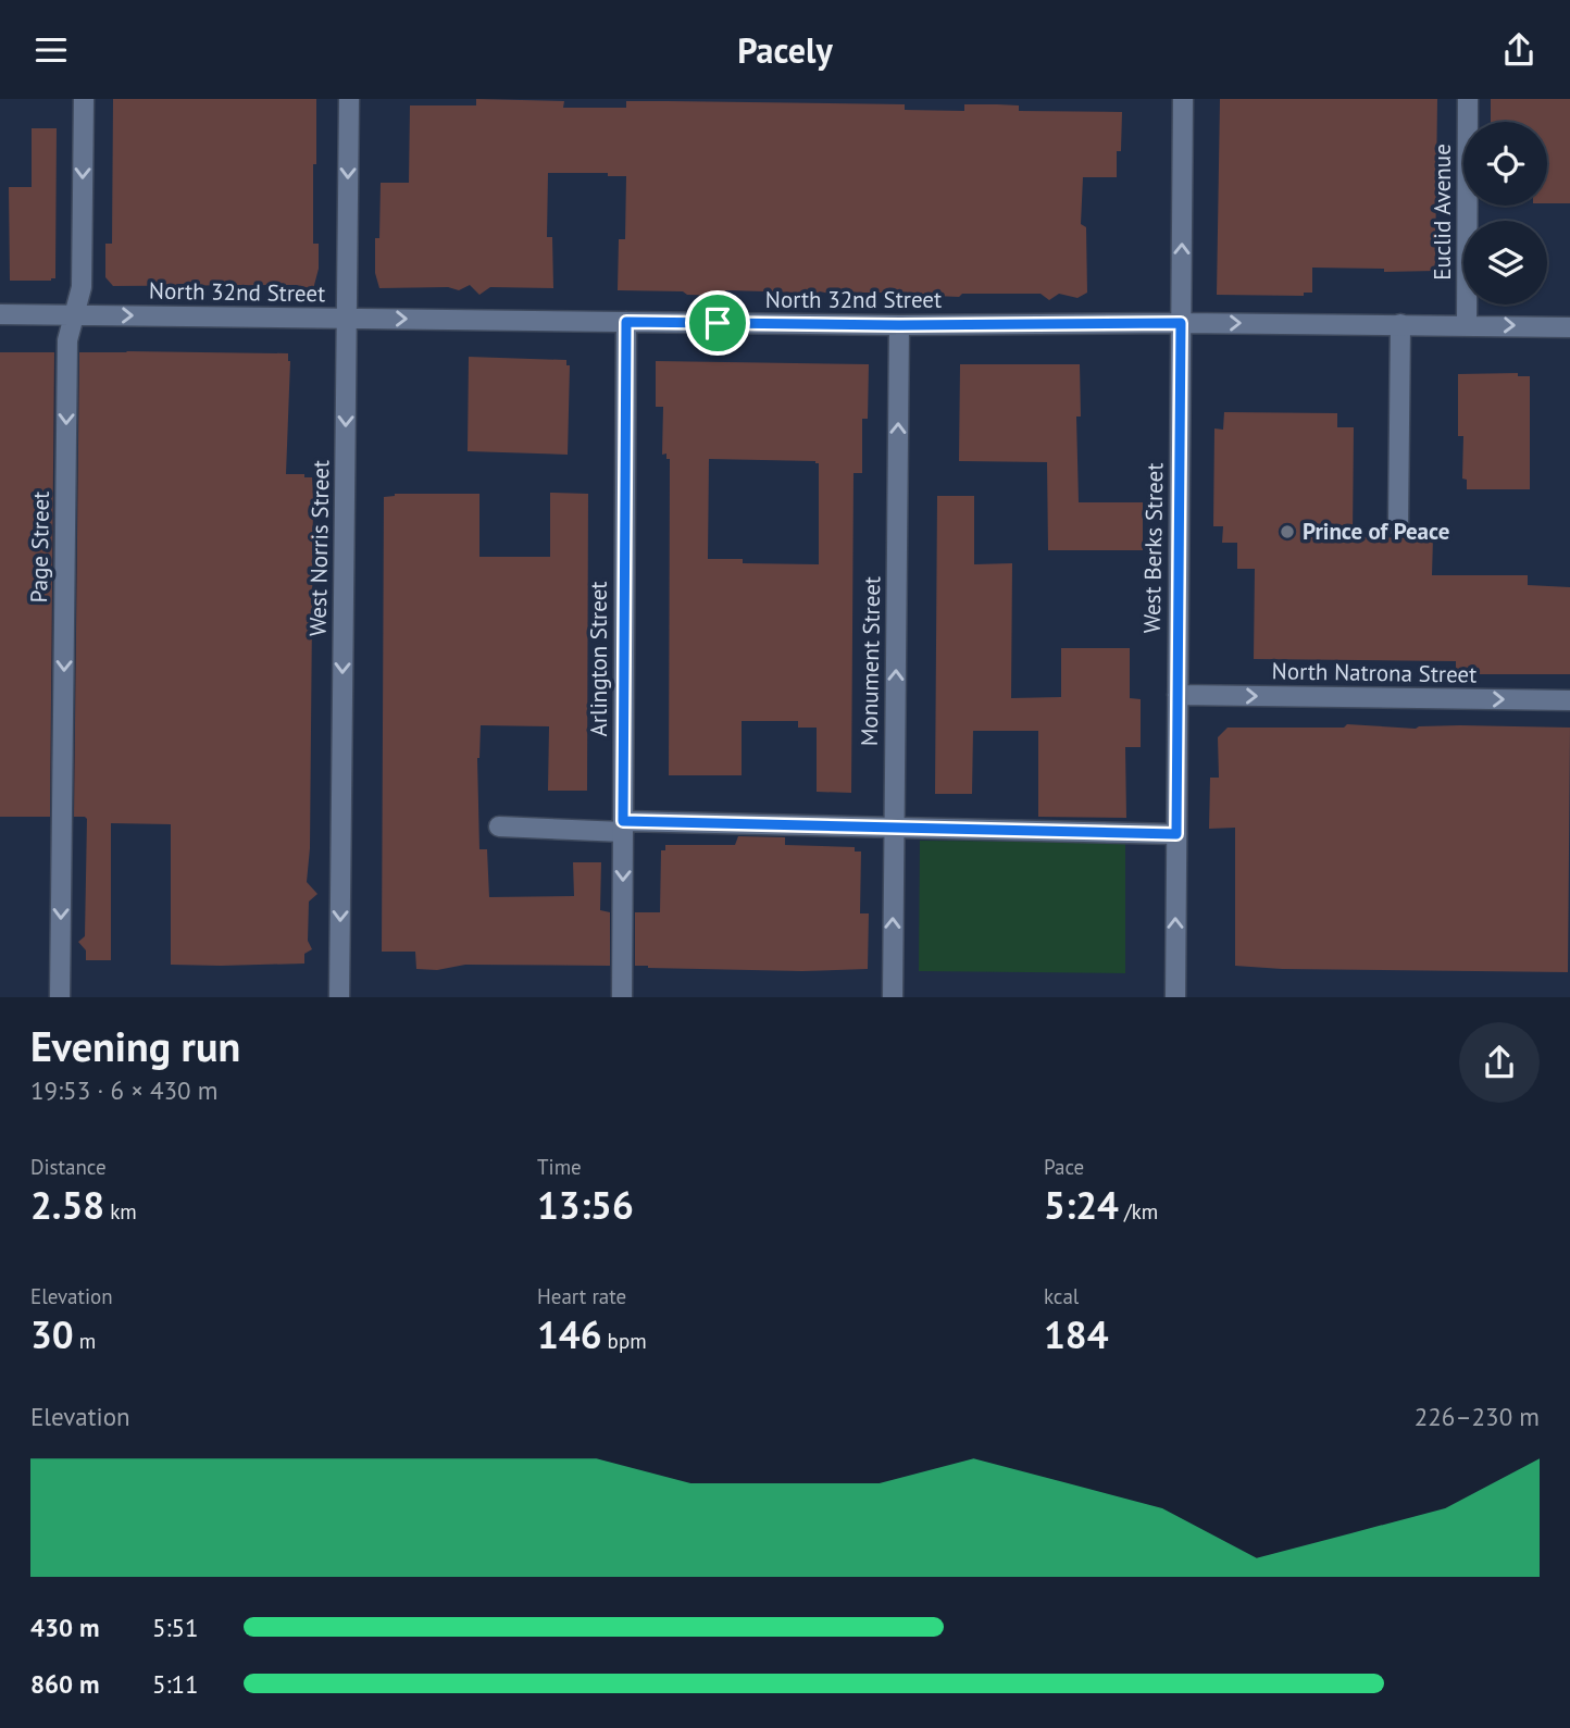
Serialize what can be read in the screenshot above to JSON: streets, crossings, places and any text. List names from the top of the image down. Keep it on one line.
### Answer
{"streets":{"street":["Euclid Avenue","North 32nd Street","Page Street","West Norris Street","West Berks Street","Arlington Street","Monument Street","North Natrona Street"]},"crossings":[["Euclid Avenue","North 32nd Street"],["North 32nd Street","Page Street"],["North 32nd Street","West Norris Street"],["North 32nd Street","West Berks Street"],["North 32nd Street","Arlington Street"],["North 32nd Street","Monument Street"],["West Berks Street","North Natrona Street"]],"one_way":["North 32nd Street","Page Street","West Norris Street","West Berks Street","Monument Street","North Natrona Street"],"places":["Prince of Peace"],"page":{"header":"Pacely","heading":["Evening run","19:53 · 6 × 430 m"],"stats":[["Distance","2.58 km"],["Time","13:56"],["Pace","5:24 /km"],["Elevation","30 m"],["Heart rate","146 bpm"],["kcal","184"]],"chart":["Elevation","226–230 m"],"list":[{"name":"430 m","note":"5:51"},{"name":"860 m","note":"5:11"}]}}
